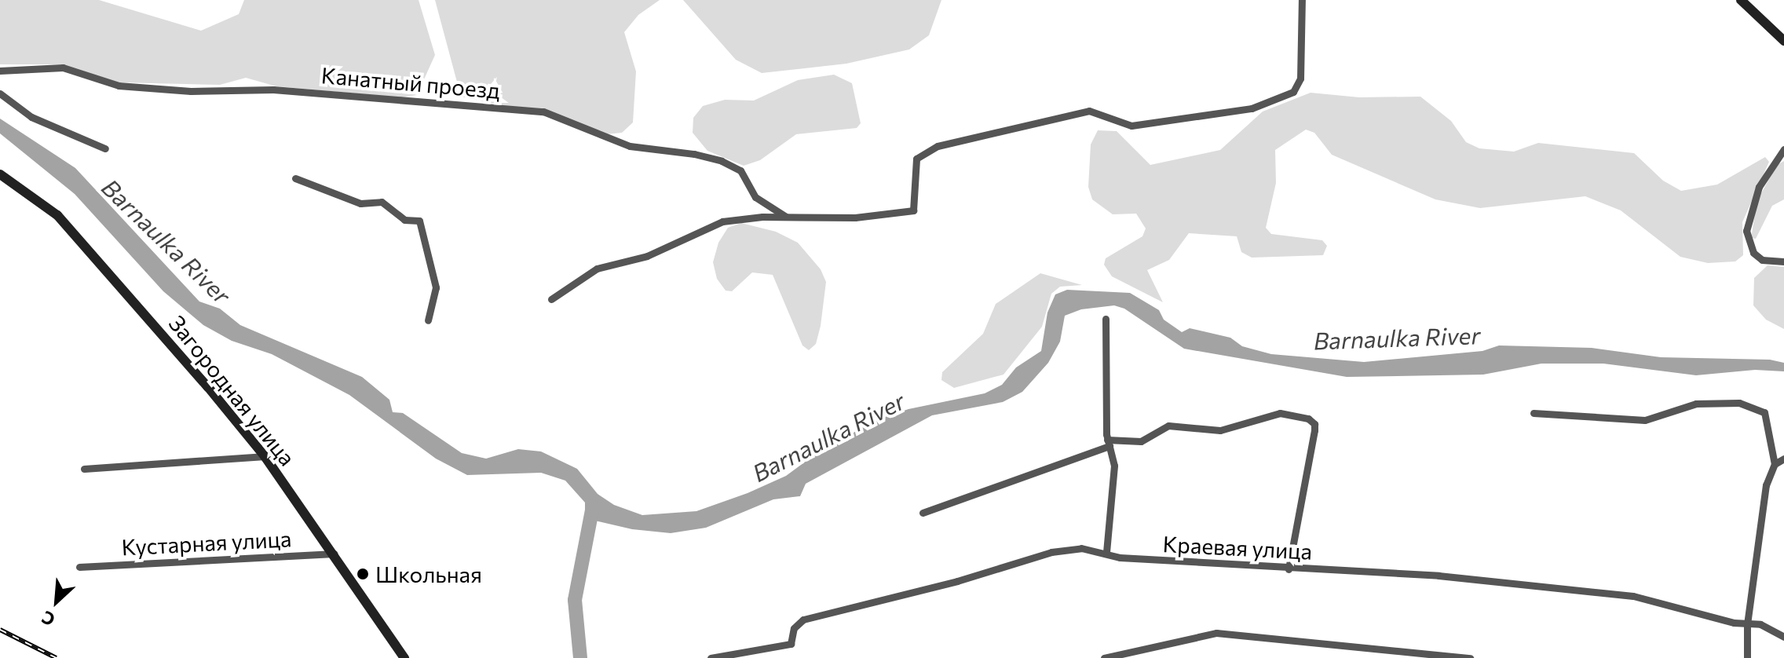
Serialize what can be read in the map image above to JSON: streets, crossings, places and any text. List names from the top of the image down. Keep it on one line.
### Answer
{"streets":{"main road":["Загородная улица"],"street":["Канатный проезд","Кустарная улица","Краевая улица"]},"crossings":[["Загородная улица","Кустарная улица"]],"water":["Barnaulka River"],"places":["Школьная"],"north":"bottom left"}
